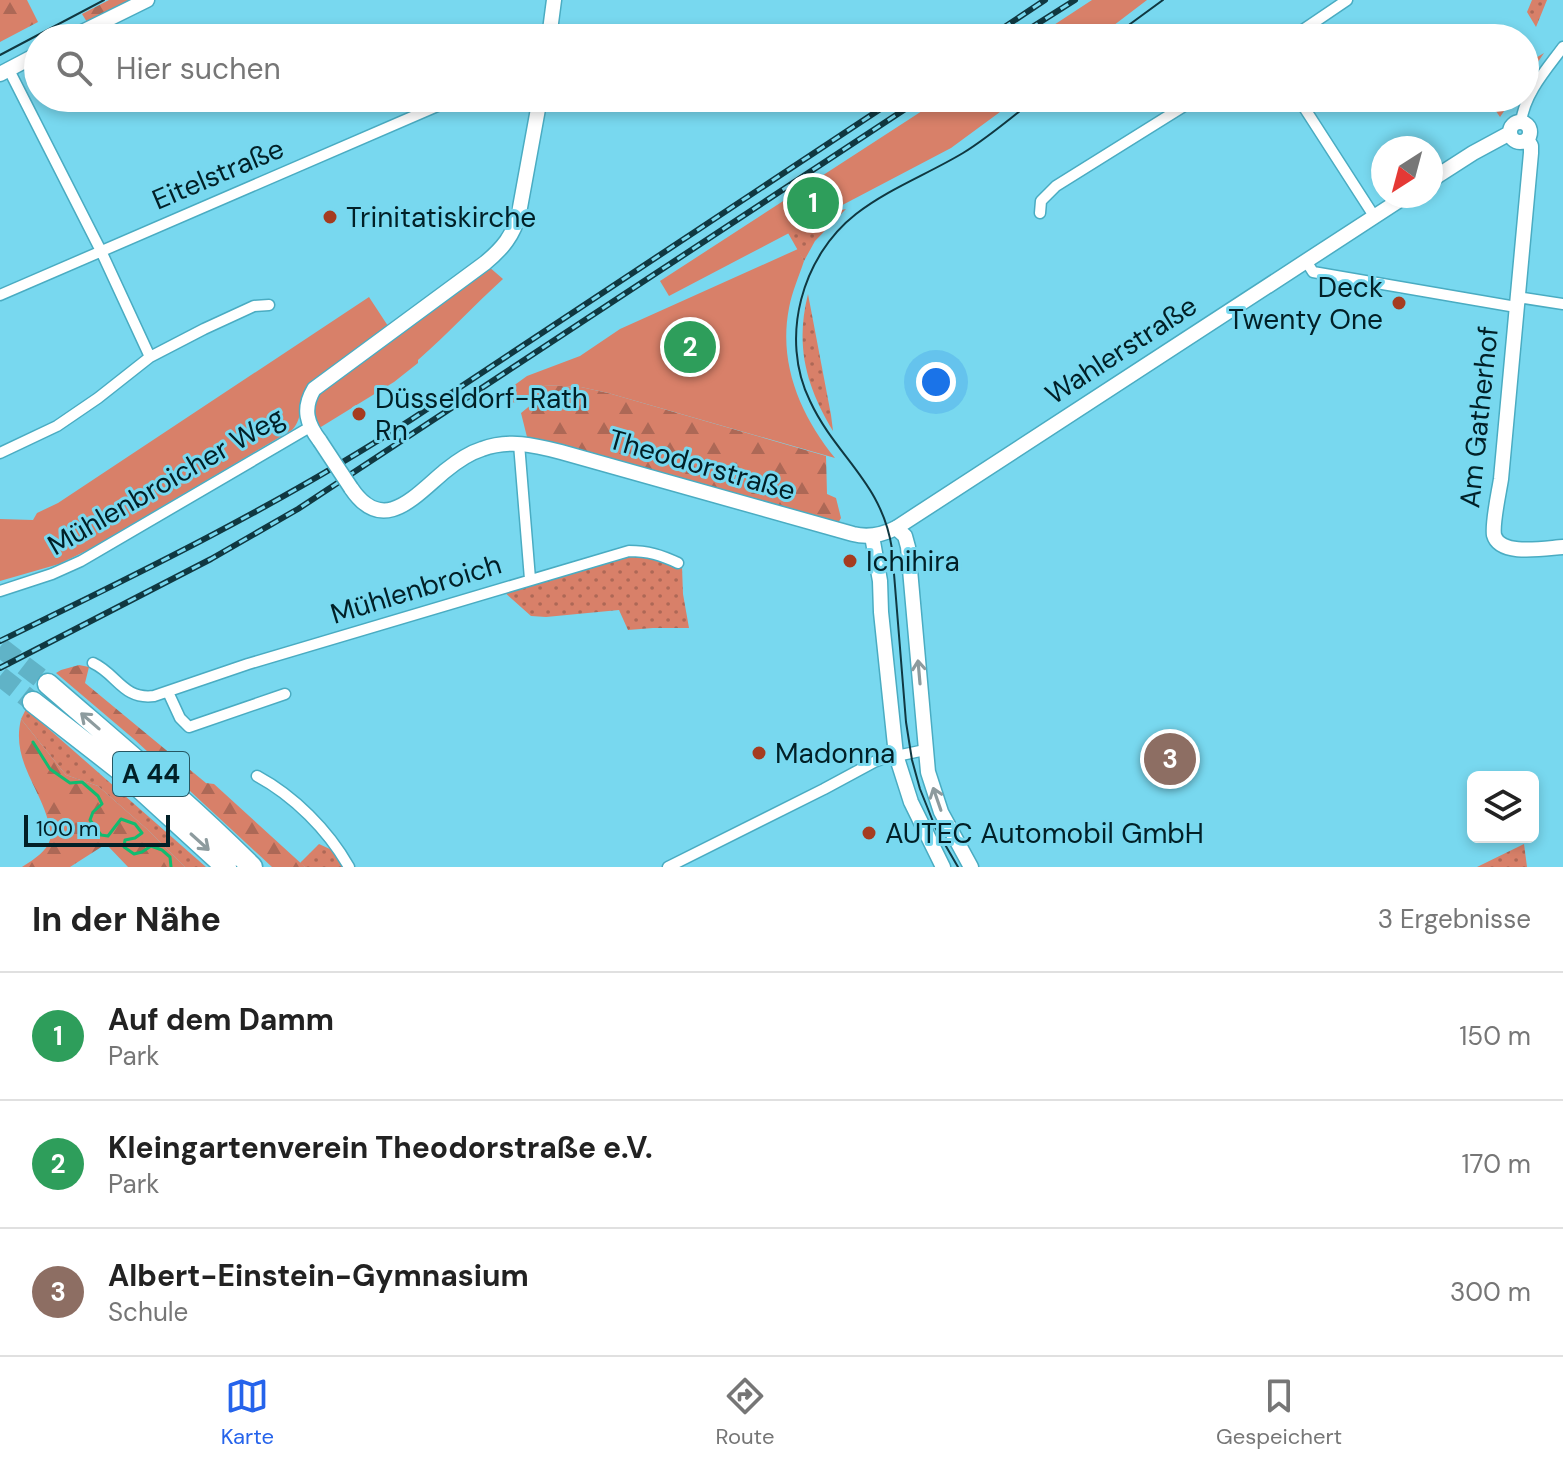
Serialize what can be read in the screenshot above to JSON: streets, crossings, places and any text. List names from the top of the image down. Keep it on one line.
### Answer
{"streets":{"highway":["A 44"],"main road":["Wahlerstraße","Am Gatherhof","Theodorstraße"],"street":["Eitelstraße","Mühlenbroicher Weg","Mühlenbroich"]},"crossings":[["Wahlerstraße","Theodorstraße"],["Theodorstraße","Mühlenbroicher Weg"]],"places":["Trinitatiskirche","Deck Twenty One","Düsseldorf-Rath Rn","Ichihira","Madonna","AUTEC Automobil GmbH"],"scale_bar":"100 m","north":"bottom left","page":{"search":"Hier suchen","pins":["1","2","3"],"scale":"100 m","heading":["In der Nähe","3 Ergebnisse"],"list":[{"mark":"1","name":"Auf dem Damm","note":"Park","value":"150 m"},{"mark":"2","name":"Kleingartenverein Theodorstraße e.V.","note":"Park","value":"170 m"},{"mark":"3","name":"Albert-Einstein-Gymnasium","note":"Schule","value":"300 m"}],"nav":["Karte","Route","Gespeichert"]}}
